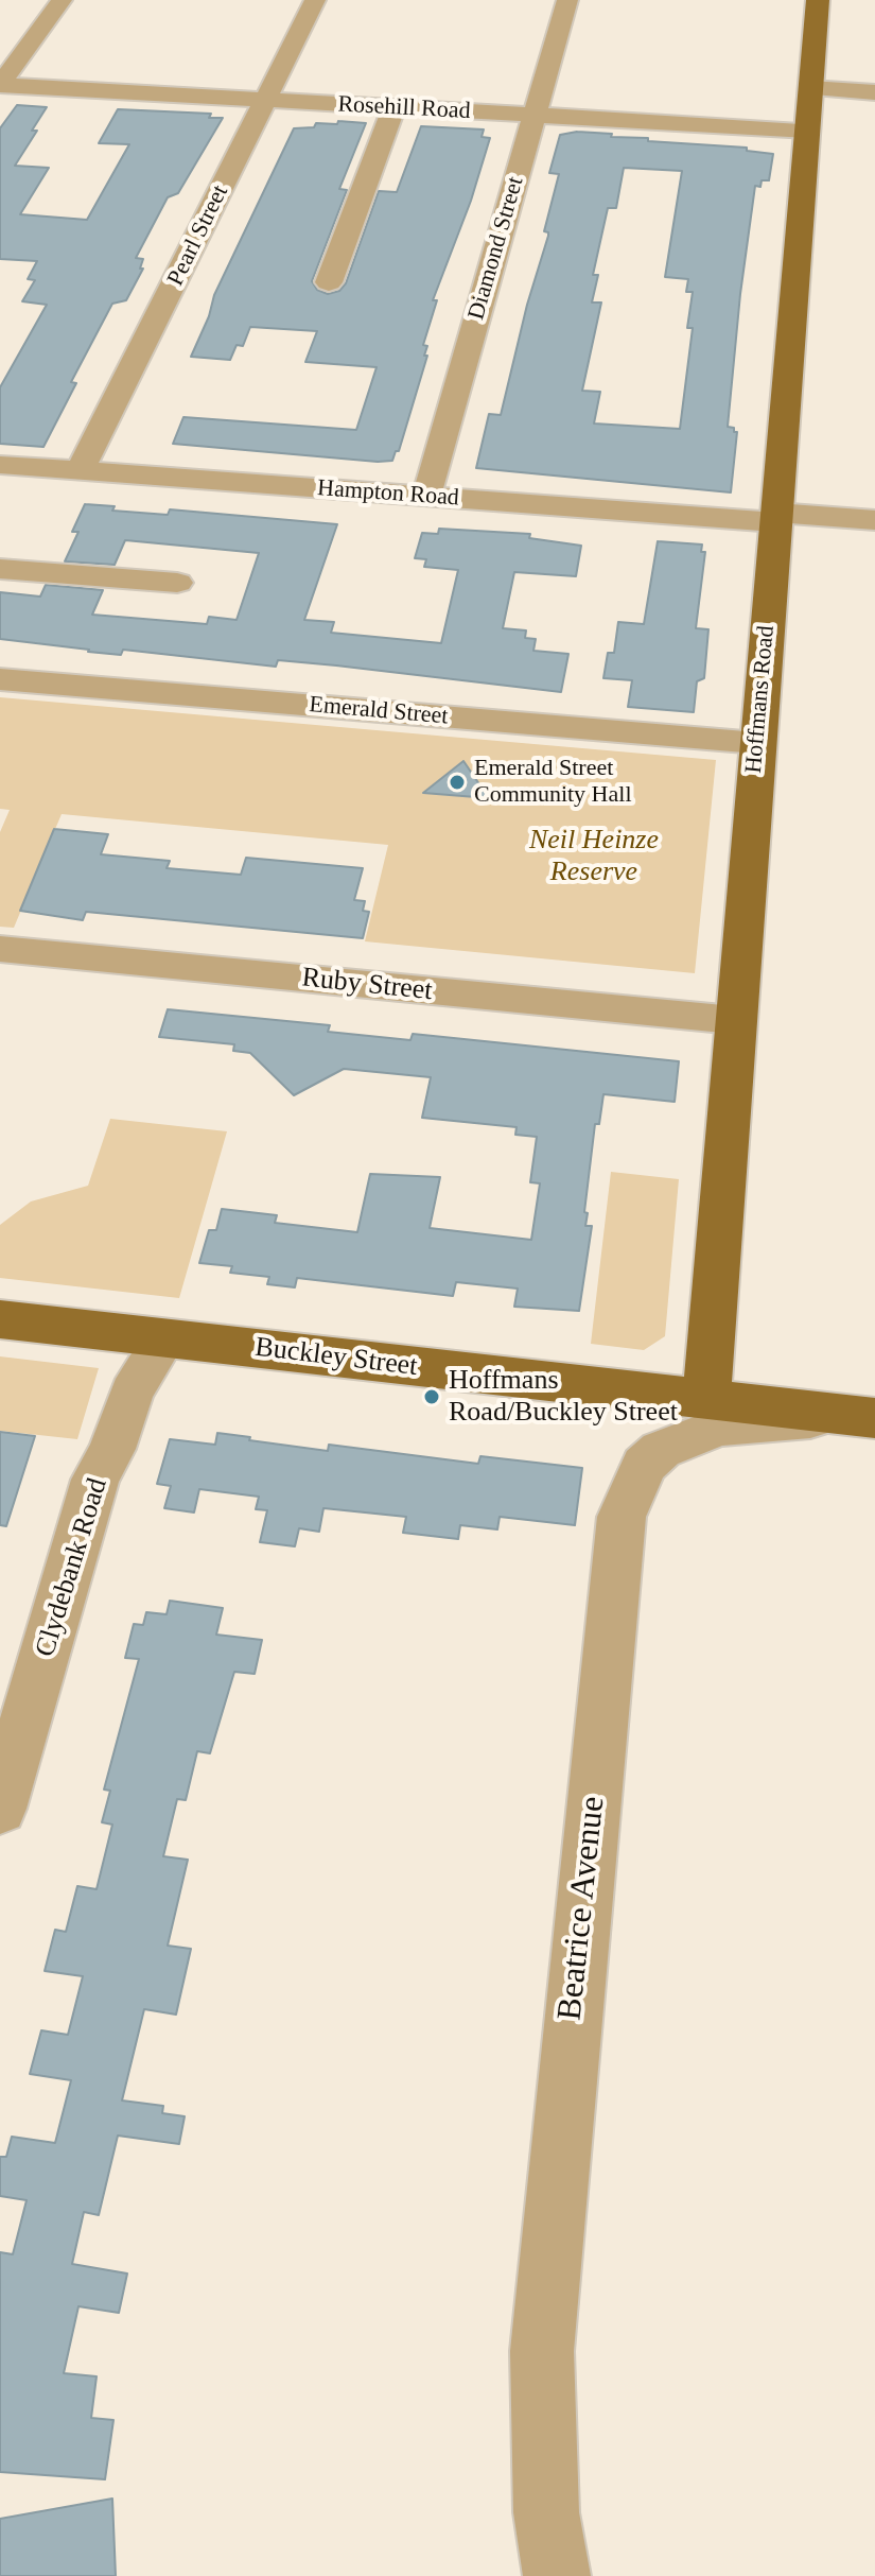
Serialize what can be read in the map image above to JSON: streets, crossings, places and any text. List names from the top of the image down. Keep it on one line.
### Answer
{"streets":{"main road":["Hoffmans Road","Buckley Street"],"street":["Rosehill Road","Pearl Street","Diamond Street","Hampton Road","Emerald Street","Ruby Street","Clydebank Road","Beatrice Avenue"]},"crossings":[["Rosehill Road","Pearl Street"],["Rosehill Road","Diamond Street"],["Rosehill Road","Hoffmans Road"],["Pearl Street","Hampton Road"],["Diamond Street","Hampton Road"],["Hampton Road","Hoffmans Road"],["Hoffmans Road","Emerald Street"],["Hoffmans Road","Ruby Street"],["Hoffmans Road","Buckley Street"],["Buckley Street","Clydebank Road"],["Buckley Street","Beatrice Avenue"]],"parks":["Neil Heinze Reserve"],"places":["Emerald Street Community Hall","Hoffmans Road/Buckley Street"]}
